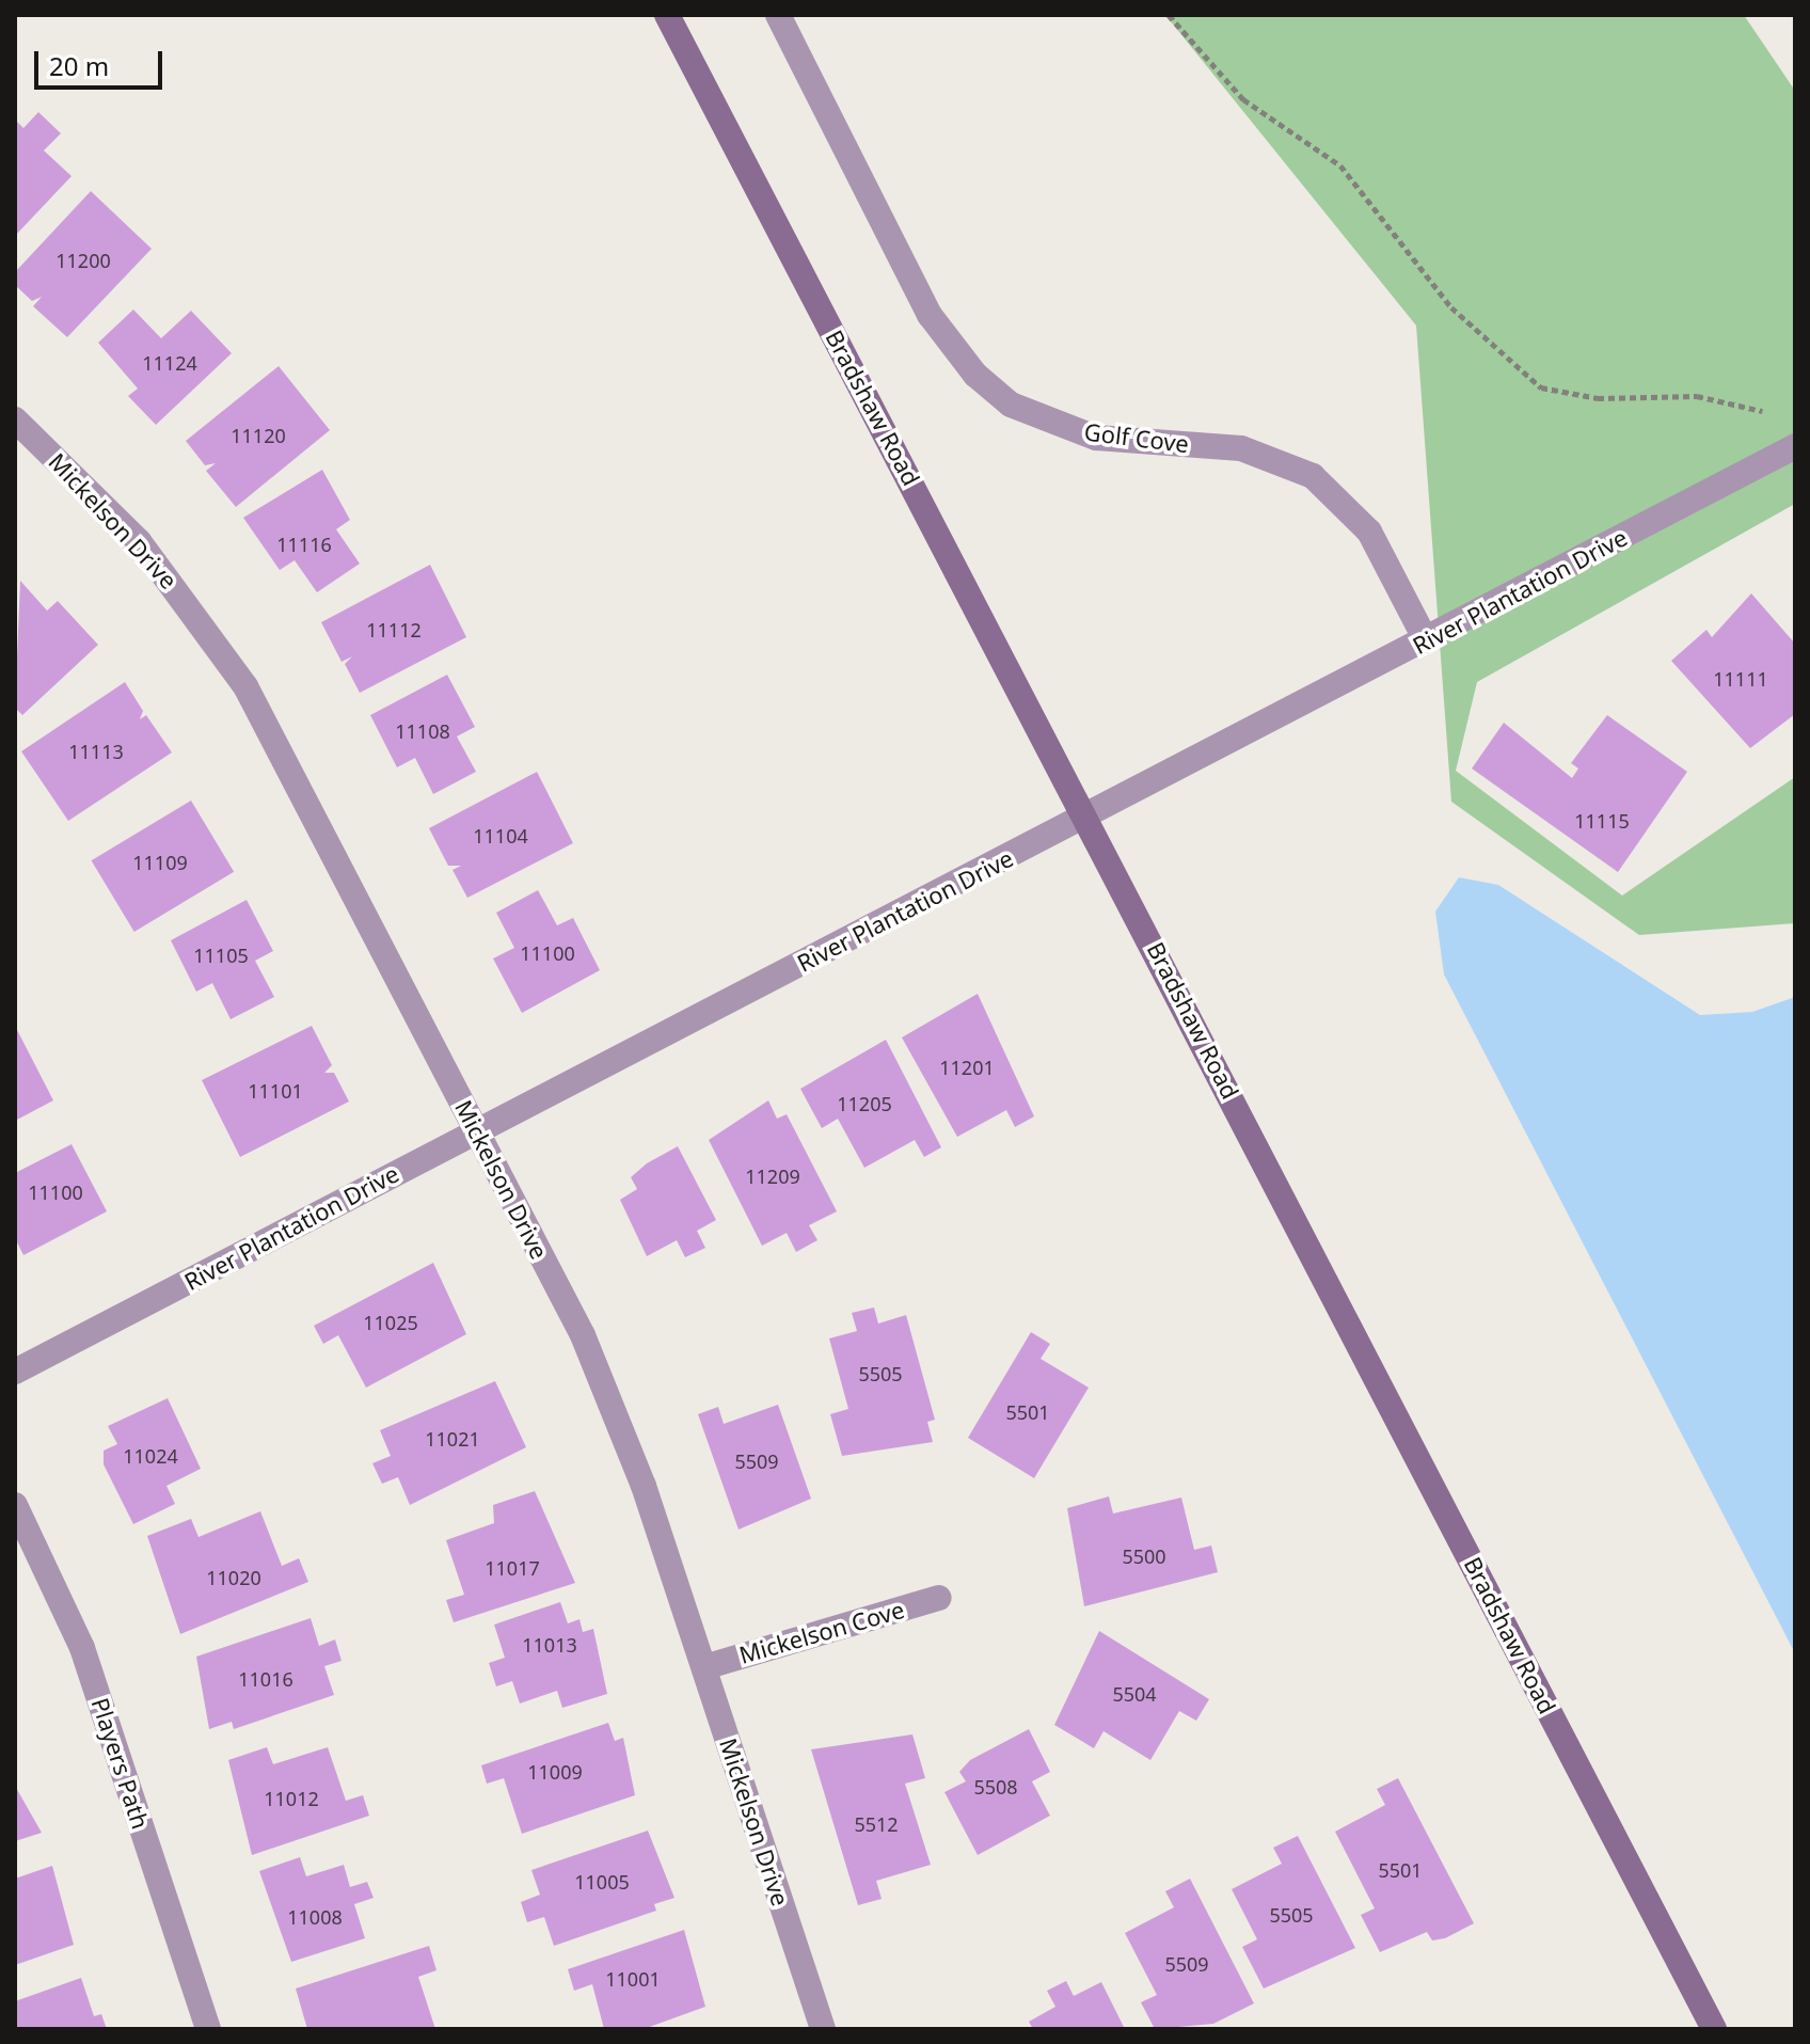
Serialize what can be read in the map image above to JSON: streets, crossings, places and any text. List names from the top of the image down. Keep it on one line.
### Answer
{"streets":{"street":["Bradshaw Road","Golf Cove","Mickelson Drive","River Plantation Drive","Mickelson Cove","Players Path"]},"crossings":[["Bradshaw Road","River Plantation Drive"],["Golf Cove","River Plantation Drive"],["Mickelson Drive","River Plantation Drive"],["Mickelson Drive","Mickelson Cove"]],"house_numbers":["11200","11124","11120","11116","11112","11111","11108","11113","11115","11104","11109","11100","11105","11201","11101","11205","11209","11100","11025","5505","5501","11021","11024","5509","5500","11017","11020","11013","11016","5504","11009","5508","11012","5512","5501","11005","5505","11008","5509","11001"],"scale_bar":"20 m"}
